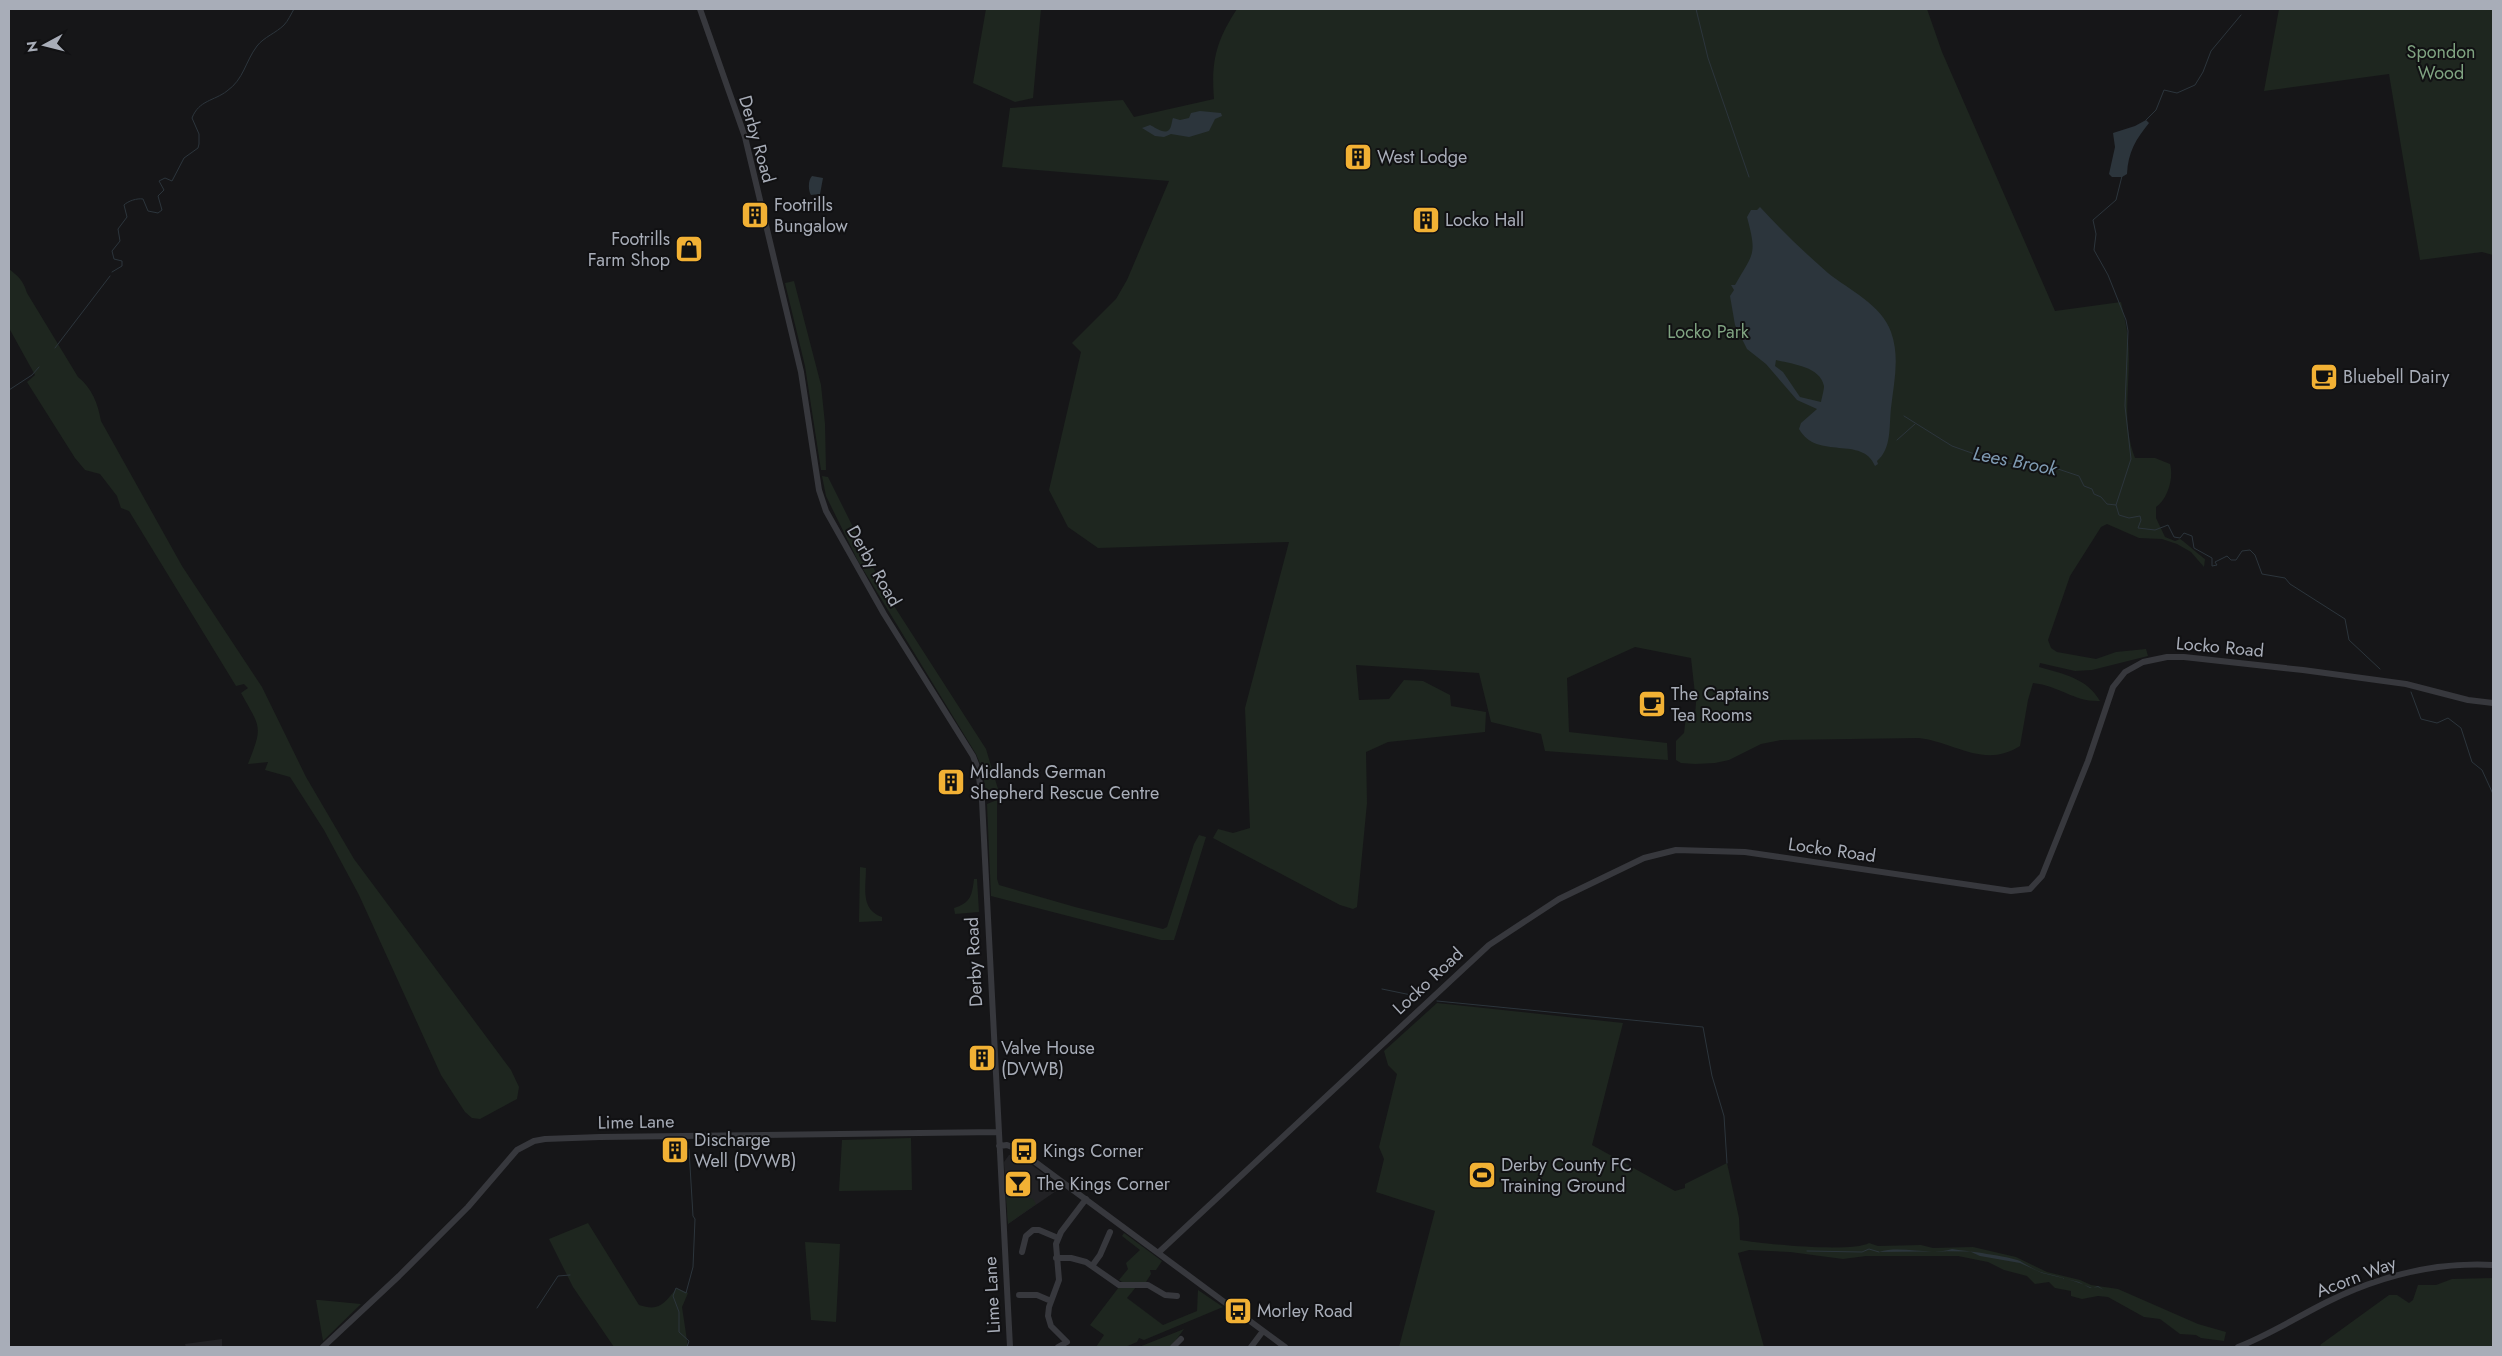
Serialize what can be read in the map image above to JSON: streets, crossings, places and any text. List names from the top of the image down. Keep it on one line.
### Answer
{"streets":{"street":["Derby Road","Locko Road","Lime Lane","Acorn Way"]},"crossings":[["Derby Road","Lime Lane"]],"water":["Lees Brook"],"parks":["Spondon Wood","Locko Park"],"places":{"building":["West Lodge","Footrills Bungalow","Locko Hall","Midlands German Shepherd Rescue Centre","Valve House (DVWB)","Discharge Well (DVWB)"],"shop":["Footrills Farm Shop"],"cafe":["Bluebell Dairy","The Captains Tea Rooms"],"bus stop":["Kings Corner","Morley Road"],"sports":["Derby County FC Training Ground"],"bar":["The Kings Corner"]},"north":"left"}
